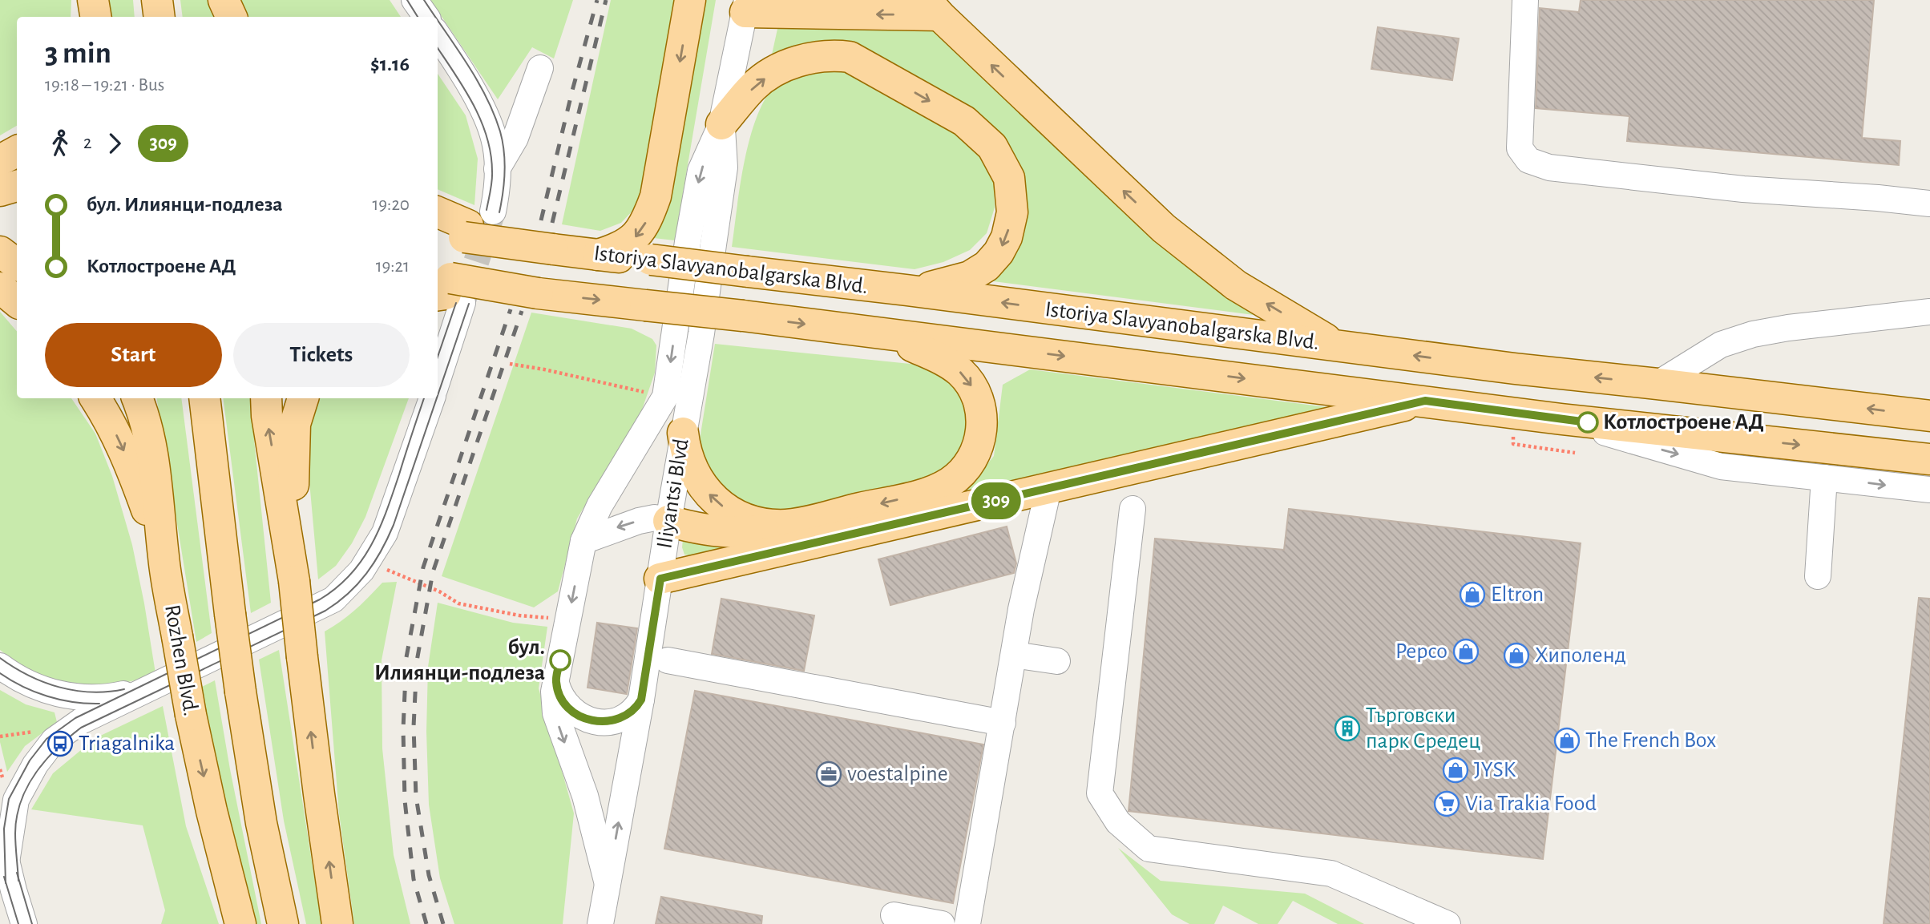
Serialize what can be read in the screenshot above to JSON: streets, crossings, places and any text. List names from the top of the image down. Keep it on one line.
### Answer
{"streets":{"main road":["Istoriya Slavyanobalgarska Blvd.","Rozhen Blvd."],"street":["Iliyantsi Blvd"]},"places":{"other":["Котлостроене АД","бул. Илиянци-подлеза"],"shop":["Eltron","Pepco","Хиполенд","The French Box","JYSK"],"building":["Търговски парк Средец"],"bus stop":["Triagalnika"],"office":["voestalpine"],"supermarket":["Via Trakia Food"]},"lines":["bus line 309"],"page":{"on_map":"309","heading":["3 min","19:18 – 19:21 · Bus","$1.16"],"legs":["2","309"],"list":[{"name":"бул. Илиянци-подлеза","value":"19:20"},{"name":"Котлостроене АД","value":"19:21"}],"buttons":["Start","Tickets"]}}
